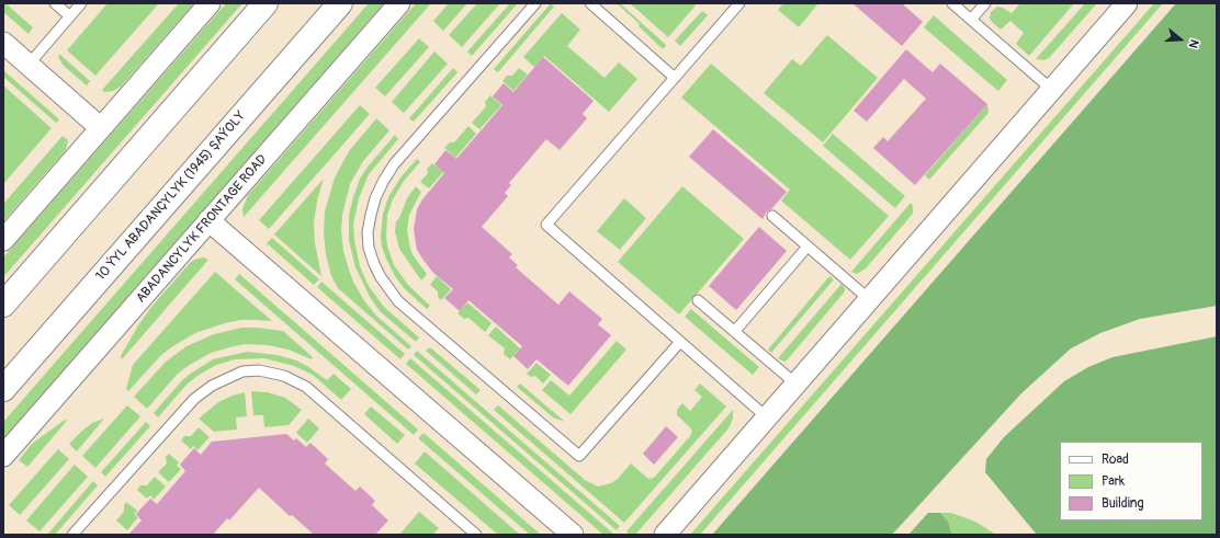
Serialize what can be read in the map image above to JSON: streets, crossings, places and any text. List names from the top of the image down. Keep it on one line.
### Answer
{"streets":{"main road":["10 ÝYL ABADANÇYLYK (1945) ŞAÝOLY"],"street":["ABADANCYLYK FRONTAGE ROAD"]},"legend":["Road","Park","Building"],"north":"right"}
